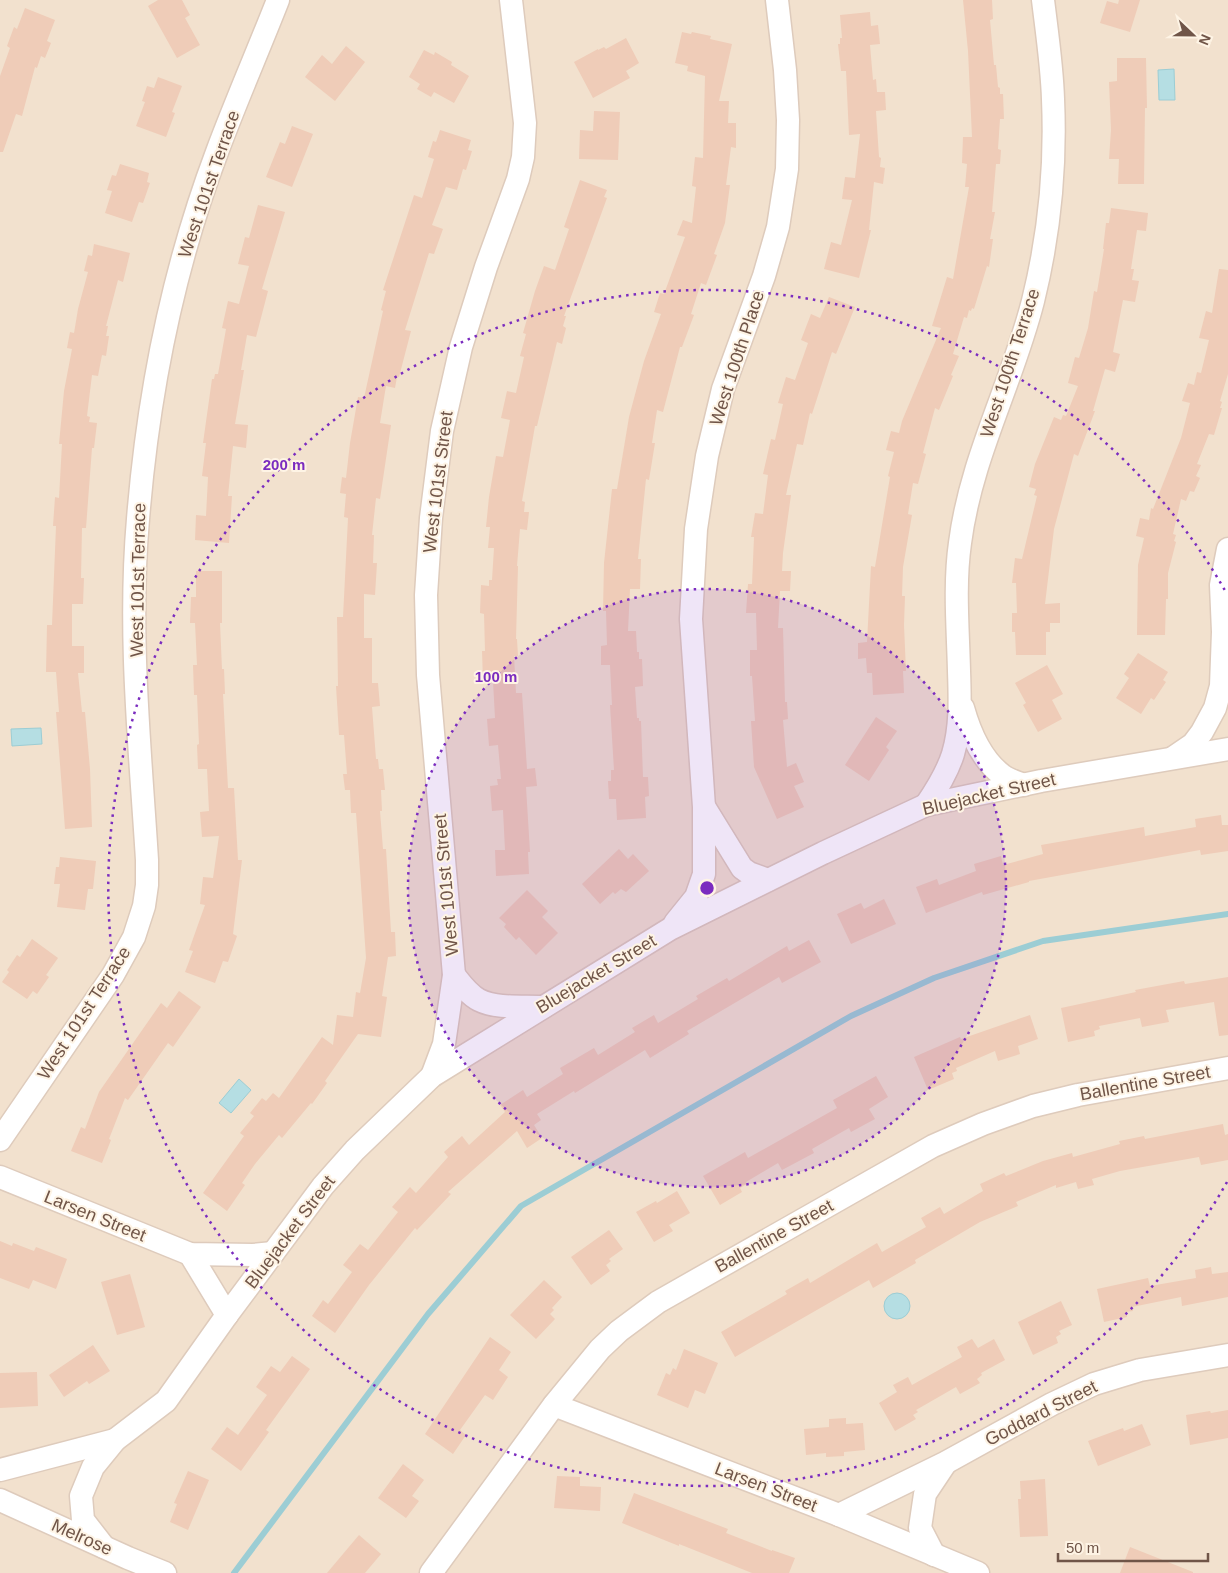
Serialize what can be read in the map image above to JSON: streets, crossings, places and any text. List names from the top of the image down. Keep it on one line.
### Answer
{"streets":{"street":["West 101st Terrace","West 100th Place","West 100th Terrace","West 101st Street","Bluejacket Street","Ballentine Street","Larsen Street","Goddard Street","Melrose"]},"crossings":[["West 100th Place","Bluejacket Street"],["West 100th Terrace","Bluejacket Street"],["West 101st Street","Bluejacket Street"],["Bluejacket Street","Larsen Street"],["Bluejacket Street","Melrose"],["Ballentine Street","Larsen Street"],["Larsen Street","Goddard Street"]],"scale_bar":"50 m","north":"right","rings":["200 m","100 m"]}
